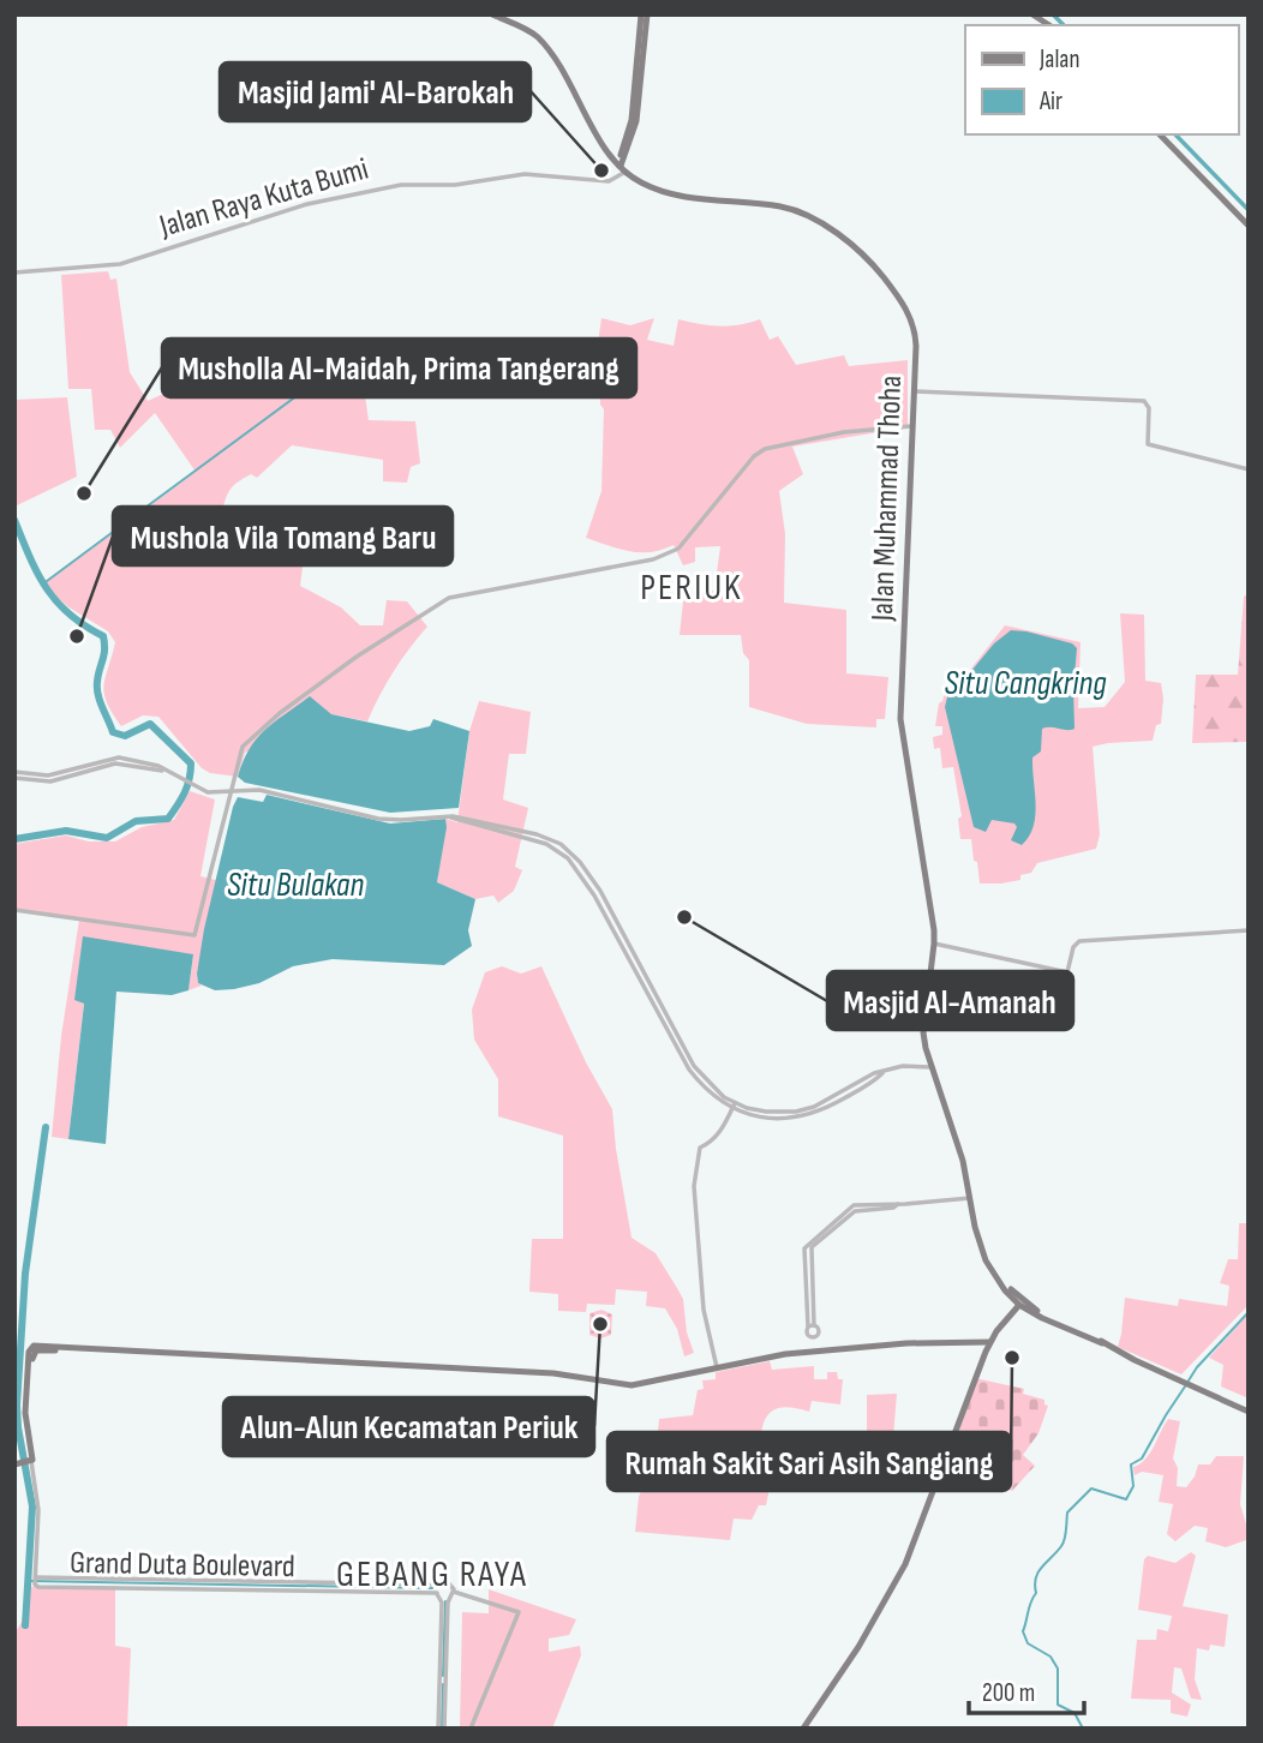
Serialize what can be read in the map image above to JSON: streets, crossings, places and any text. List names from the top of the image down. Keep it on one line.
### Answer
{"streets":{"main road":["Jalan Muhammad Thoha"],"street":["Jalan Raya Kuta Bumi","Grand Duta Boulevard"]},"crossings":[["Jalan Raya Kuta Bumi","Jalan Muhammad Thoha"]],"districts":["PERIUK","GEBANG RAYA"],"water":["Situ Cangkring","Situ Bulakan"],"places":["Masjid Jami' Al-Barokah","Musholla Al-Maidah, Prima Tangerang","Mushola Vila Tomang Baru","Masjid Al-Amanah","Alun-Alun Kecamatan Periuk","Rumah Sakit Sari Asih Sangiang"],"legend":["Jalan","Air"],"scale_bar":"200 m"}
